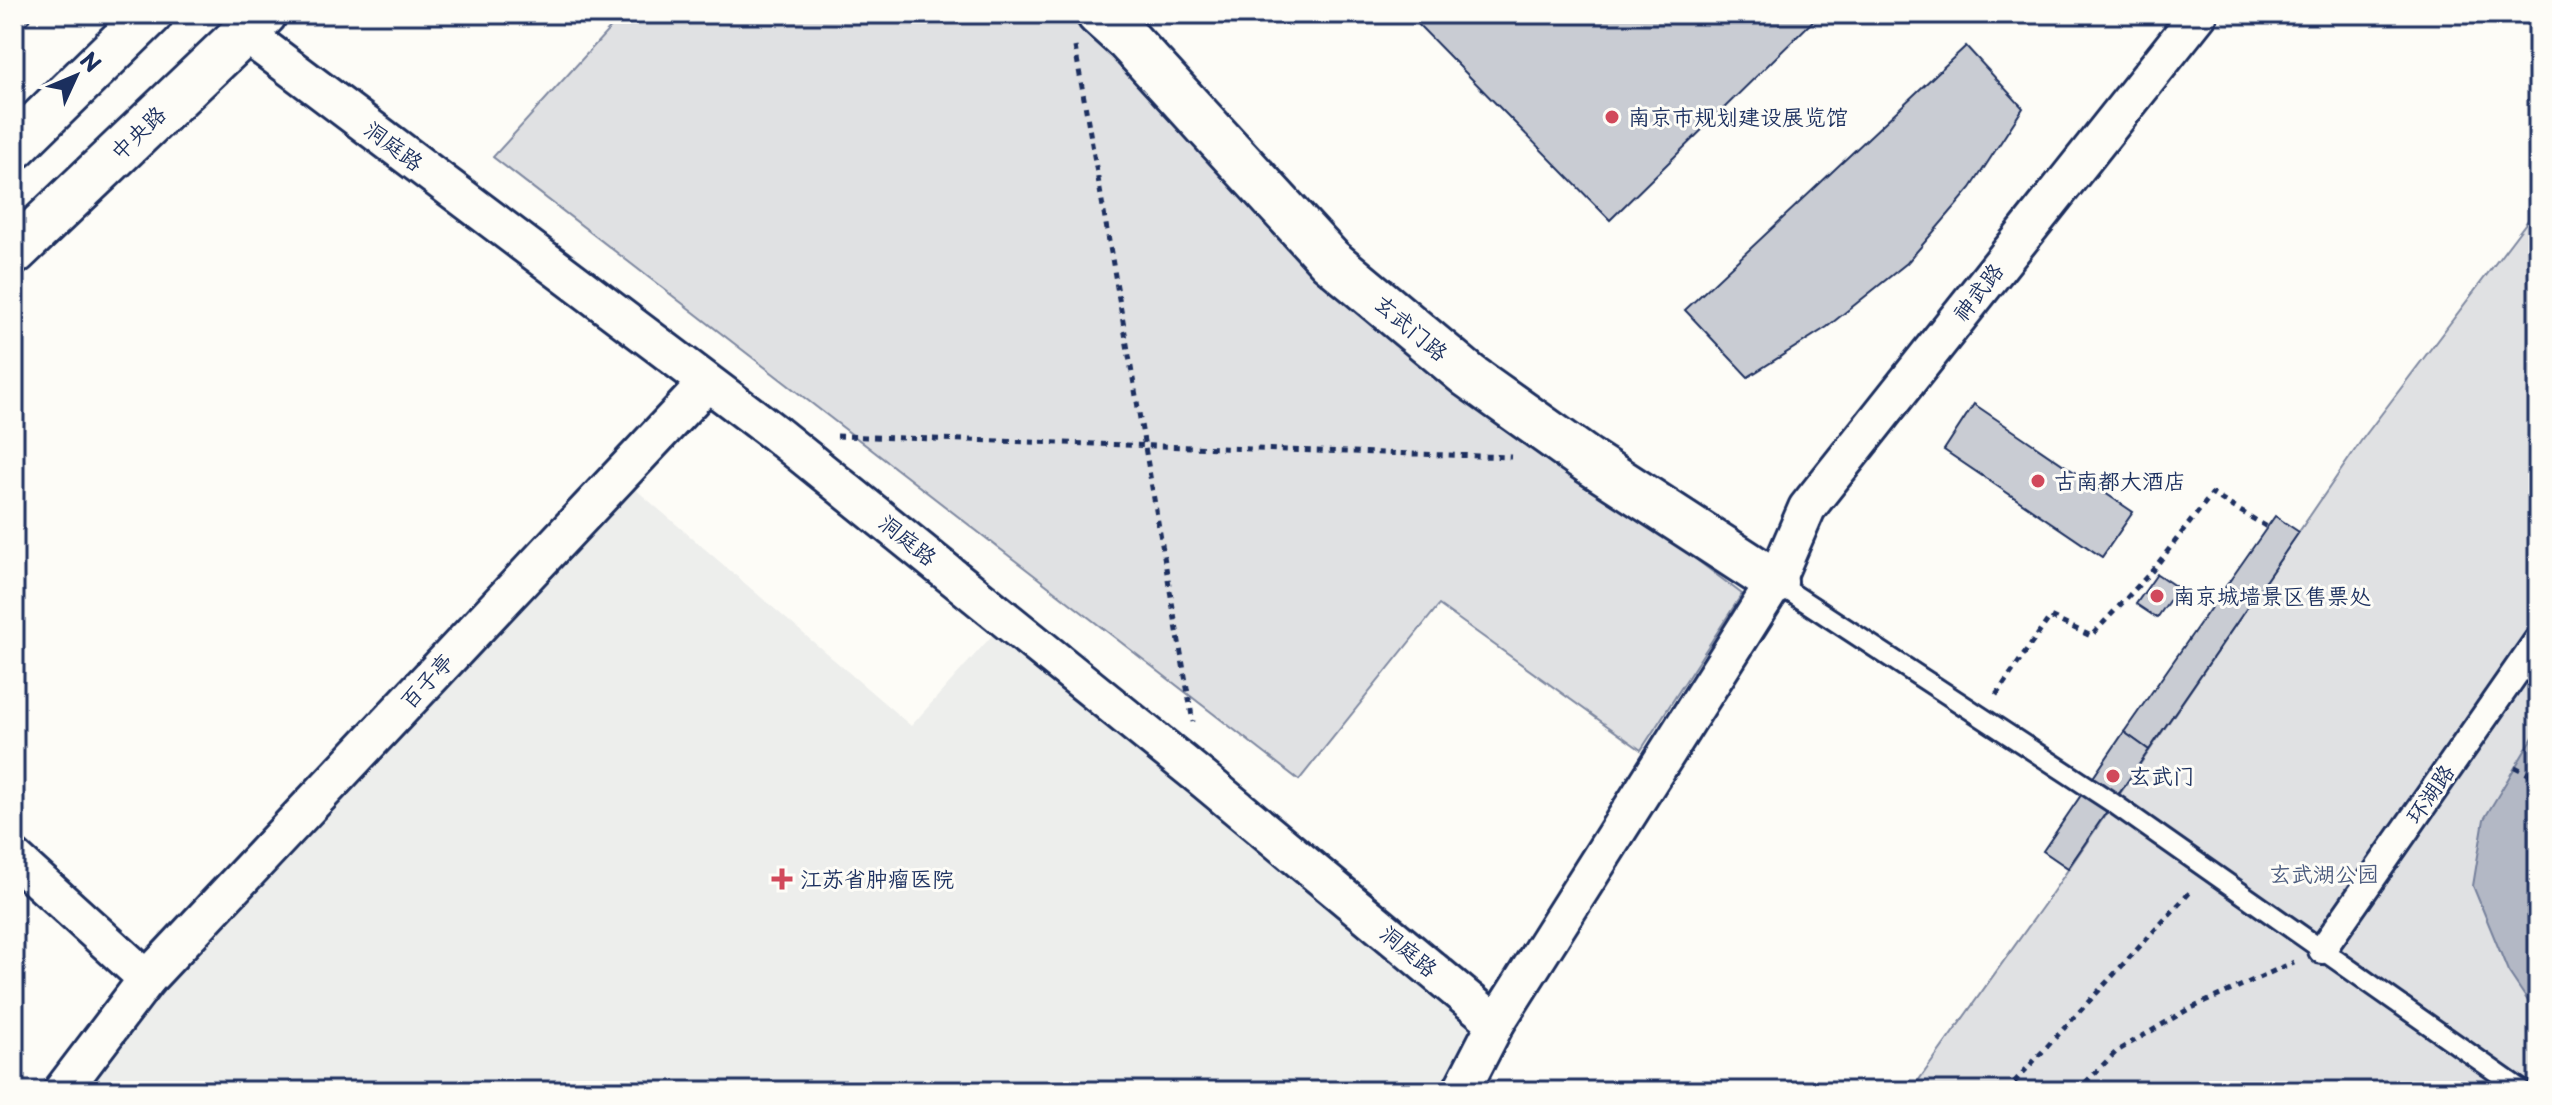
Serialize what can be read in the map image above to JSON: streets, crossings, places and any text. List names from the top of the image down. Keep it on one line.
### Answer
{"streets":{"street":["中央路","洞庭路","神武路","玄武门路","百子亭","环湖路"]},"crossings":[["中央路","洞庭路"],["洞庭路","神武路"],["洞庭路","百子亭"],["神武路","玄武门路"]],"parks":["玄武湖公园"],"places":{"other":["南京市规划建设展览馆","古南都大酒店","南京城墙景区售票处","玄武门"],"health":["江苏省肿瘤医院"]},"north":"top right"}
